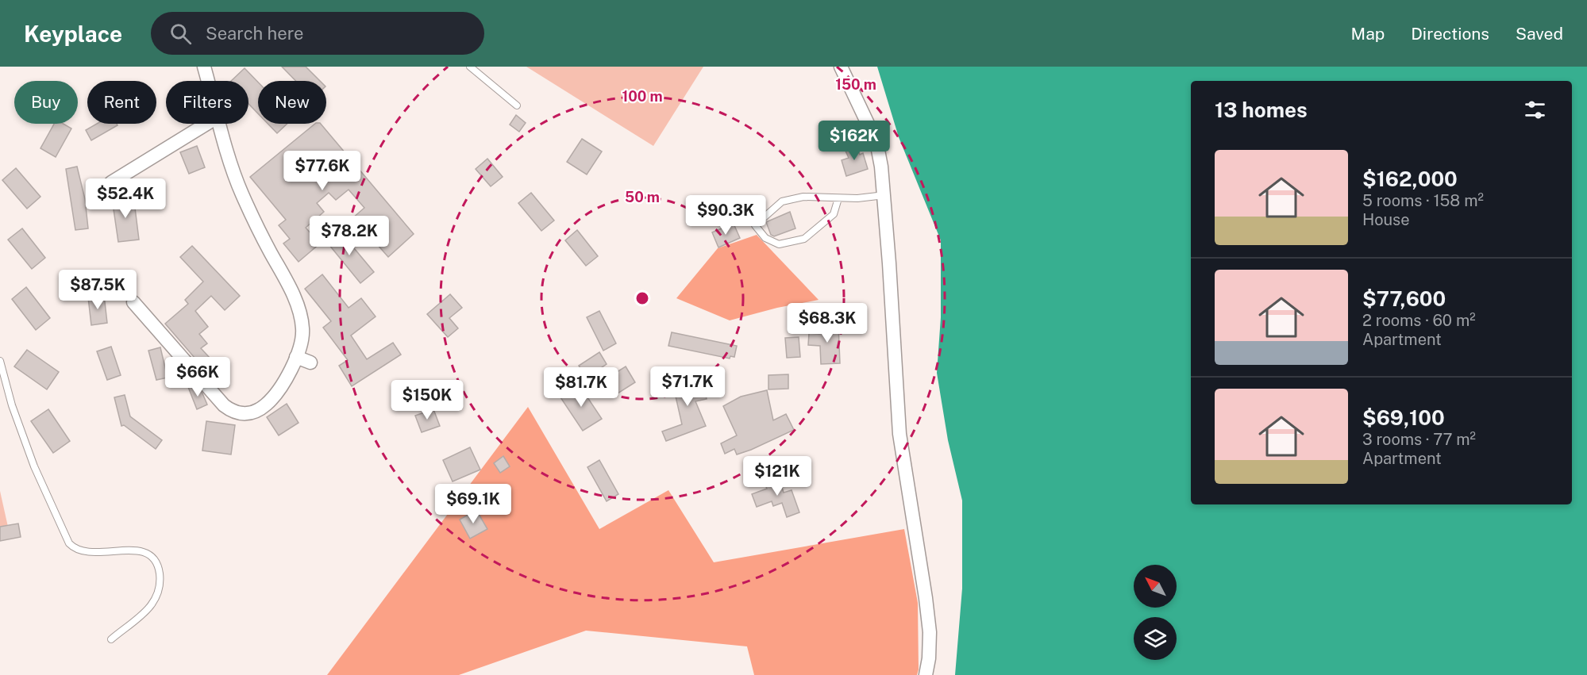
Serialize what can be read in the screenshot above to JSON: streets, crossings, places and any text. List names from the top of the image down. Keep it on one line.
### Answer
{"north":"top left","page":{"header":"Keyplace","search":"Search here","nav":["Map","Directions","Saved"],"chip":["Buy","Rent","Filters","New"],"heading":"13 homes","price":["$162K","$77.6K","$52.4K","$90.3K","$78.2K","$87.5K","$68.3K","$66K","$71.7K","$81.7K","$150K","$121K","$69.1K"],"list":[{"name":"$162,000","note":"5 rooms · 158 m² · House"},{"name":"$77,600","note":"2 rooms · 60 m² · Apartment"},{"name":"$69,100","note":"3 rooms · 77 m² · Apartment"}]},"rings":["150 m","100 m","50 m"]}
